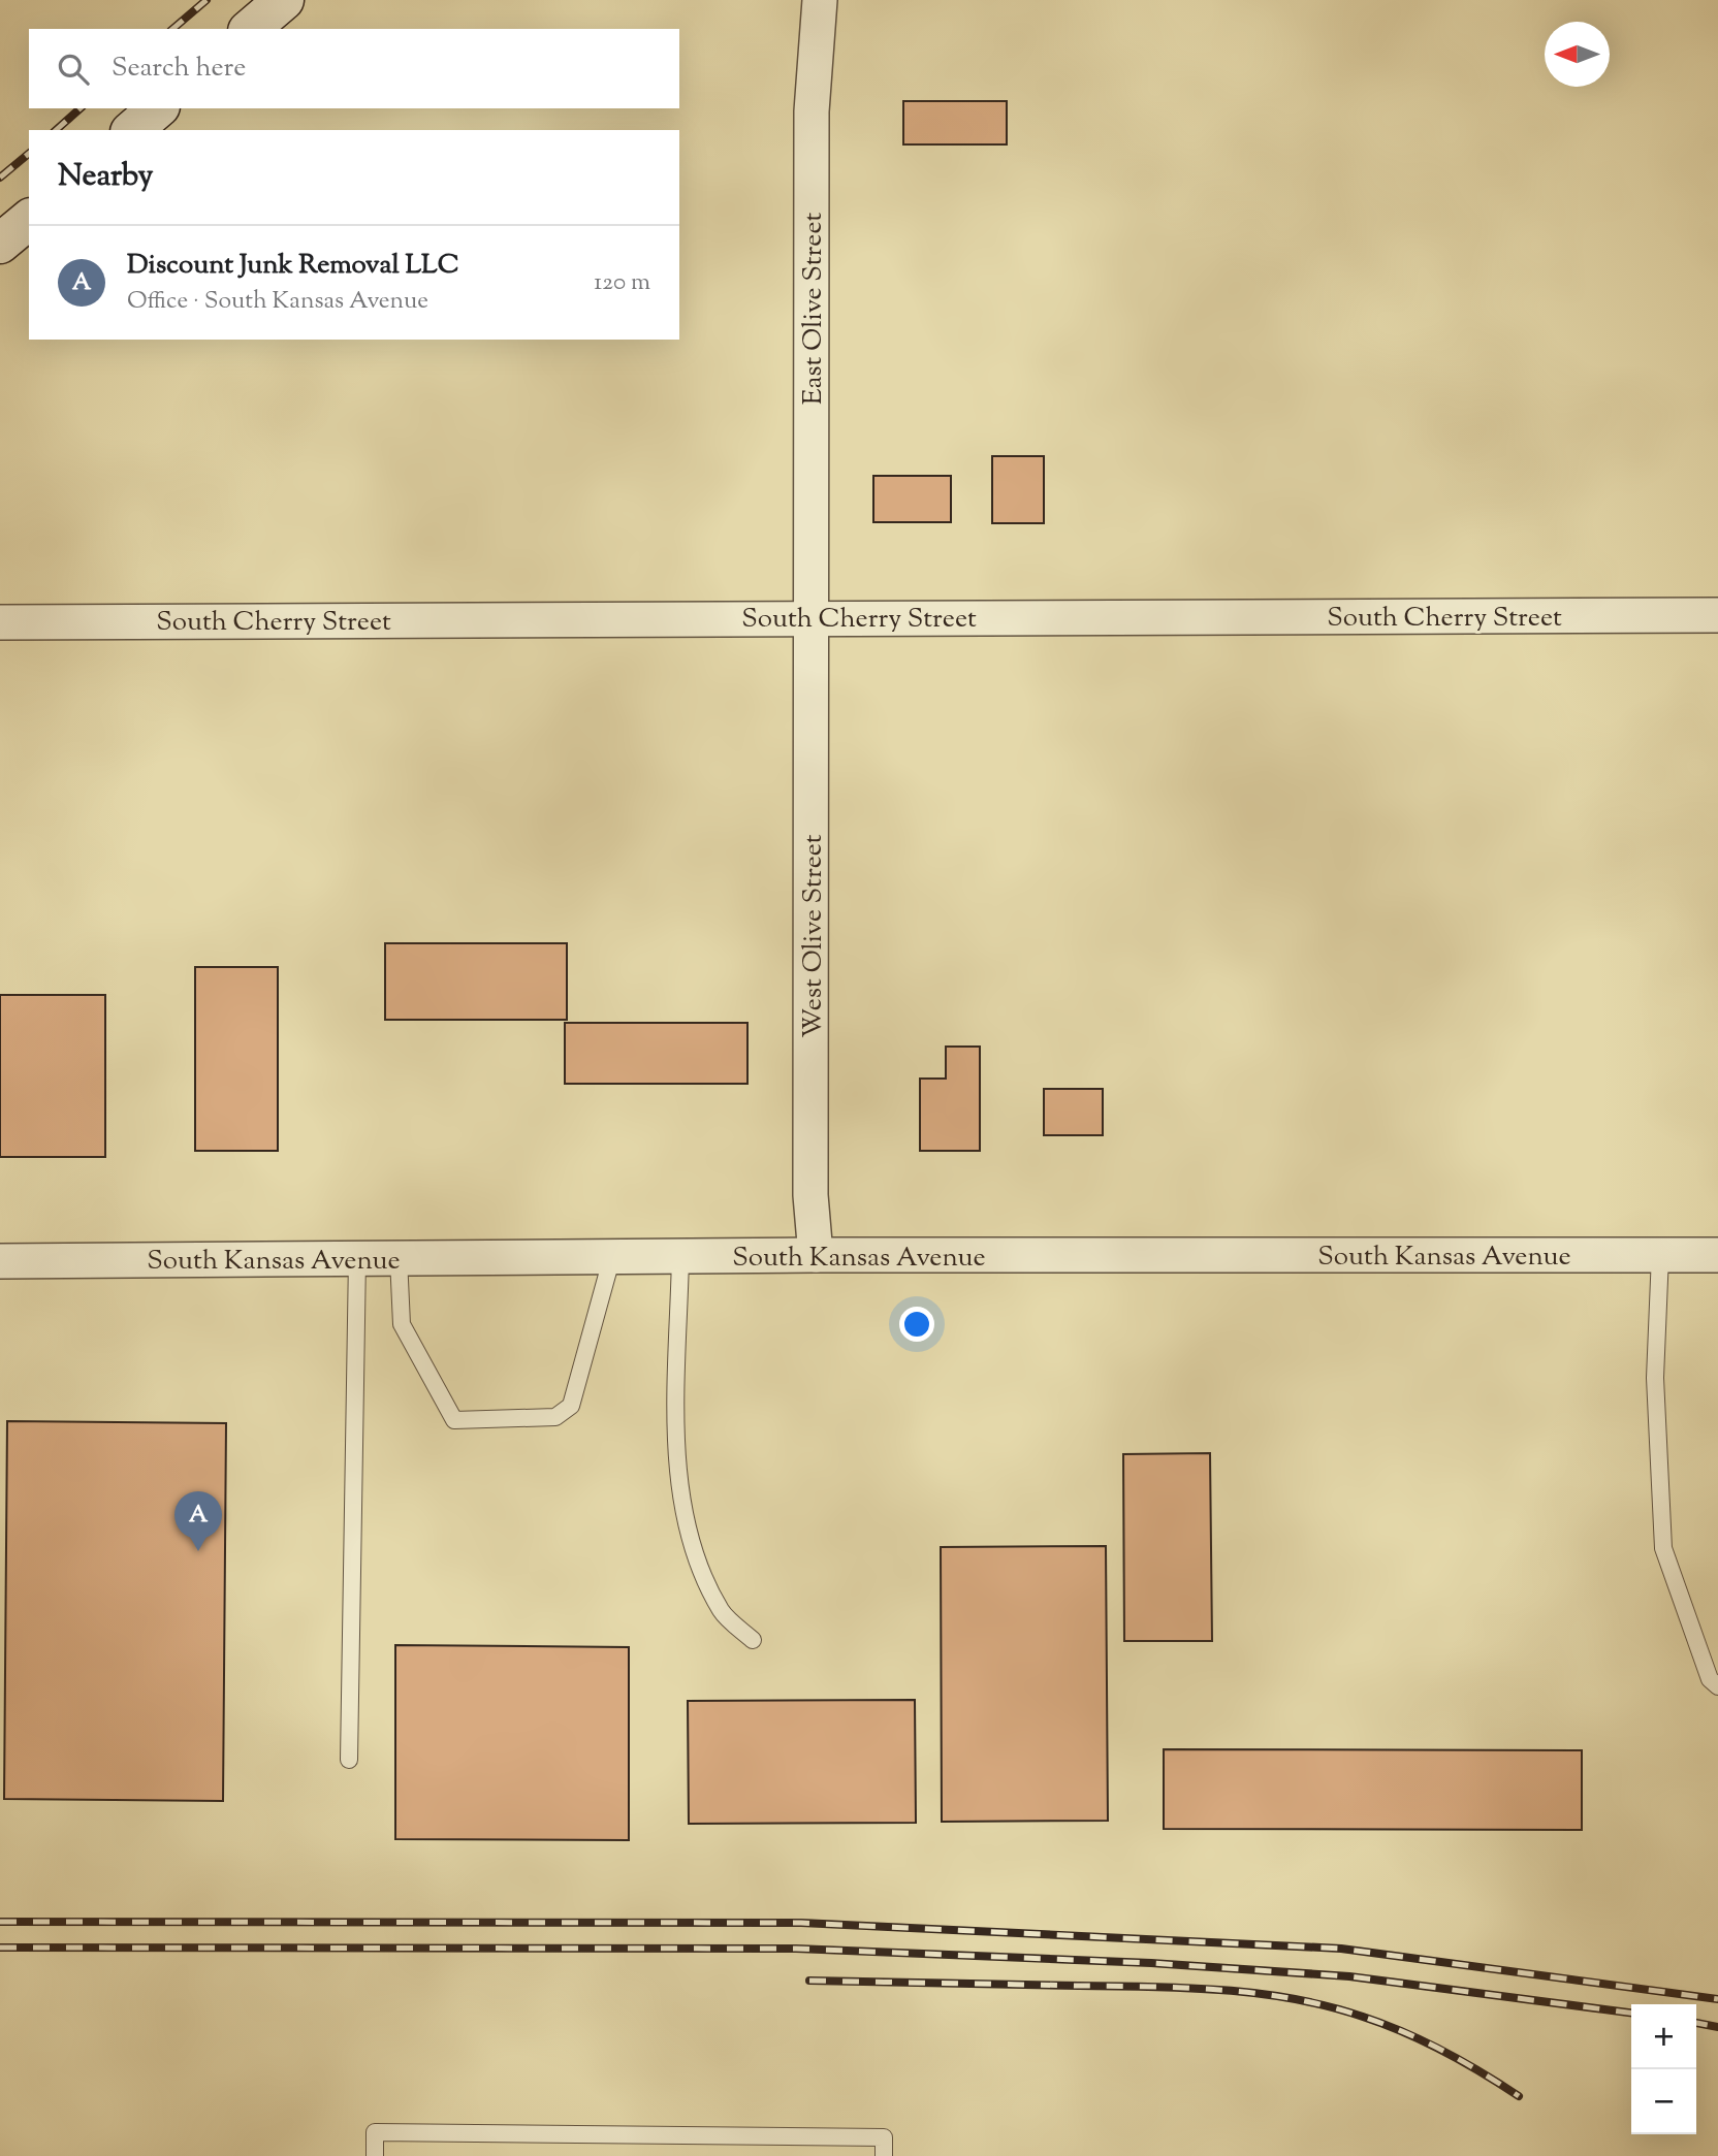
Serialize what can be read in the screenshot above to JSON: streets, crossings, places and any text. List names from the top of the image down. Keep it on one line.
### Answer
{"streets":{"street":["East Olive Street","South Cherry Street","West Olive Street","South Kansas Avenue"]},"crossings":[["East Olive Street","South Cherry Street"],["East Olive Street","West Olive Street"],["South Cherry Street","West Olive Street"],["West Olive Street","South Kansas Avenue"]],"north":"left","page":{"search":"Search here","heading":"Nearby","list":[{"mark":"A","name":"Discount Junk Removal LLC","note":"Office · South Kansas Avenue","value":"120 m"}],"pins":"A","map_buttons":["+","−"]}}
